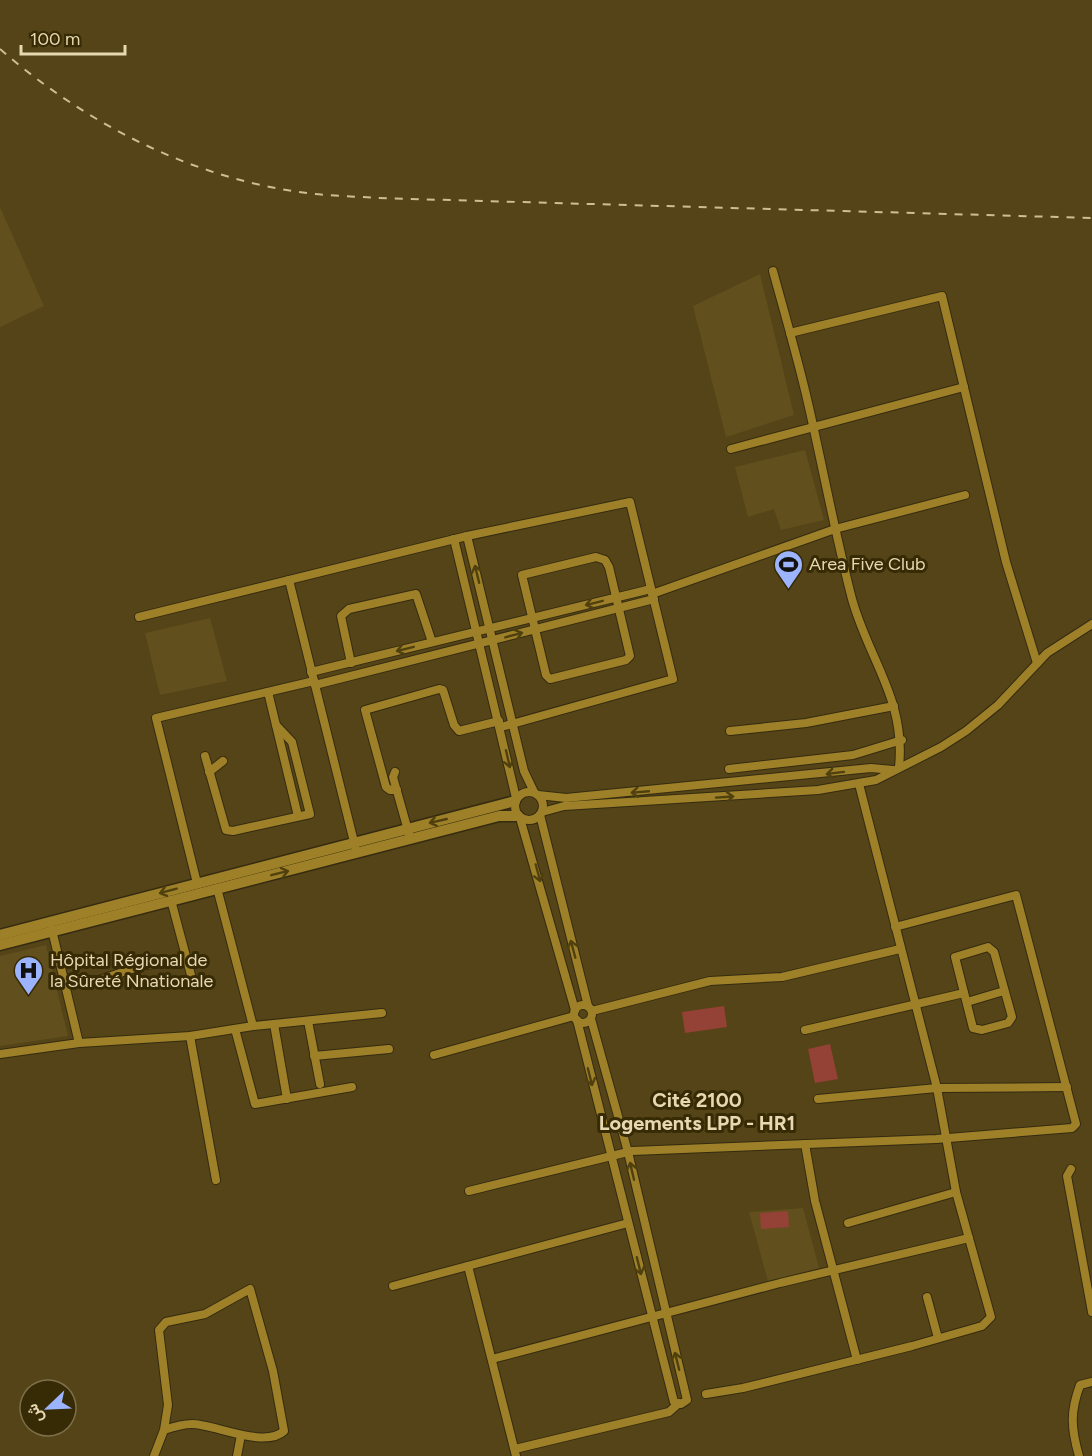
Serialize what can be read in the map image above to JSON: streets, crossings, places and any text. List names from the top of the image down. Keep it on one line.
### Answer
{"districts":["Cité 2100 Logements LPP - HR1"],"places":{"sports":["Area Five Club"],"hospital":["Hôpital Régional de la Sûreté Nnationale"]},"scale_bar":"100 m","north":"bottom left"}
